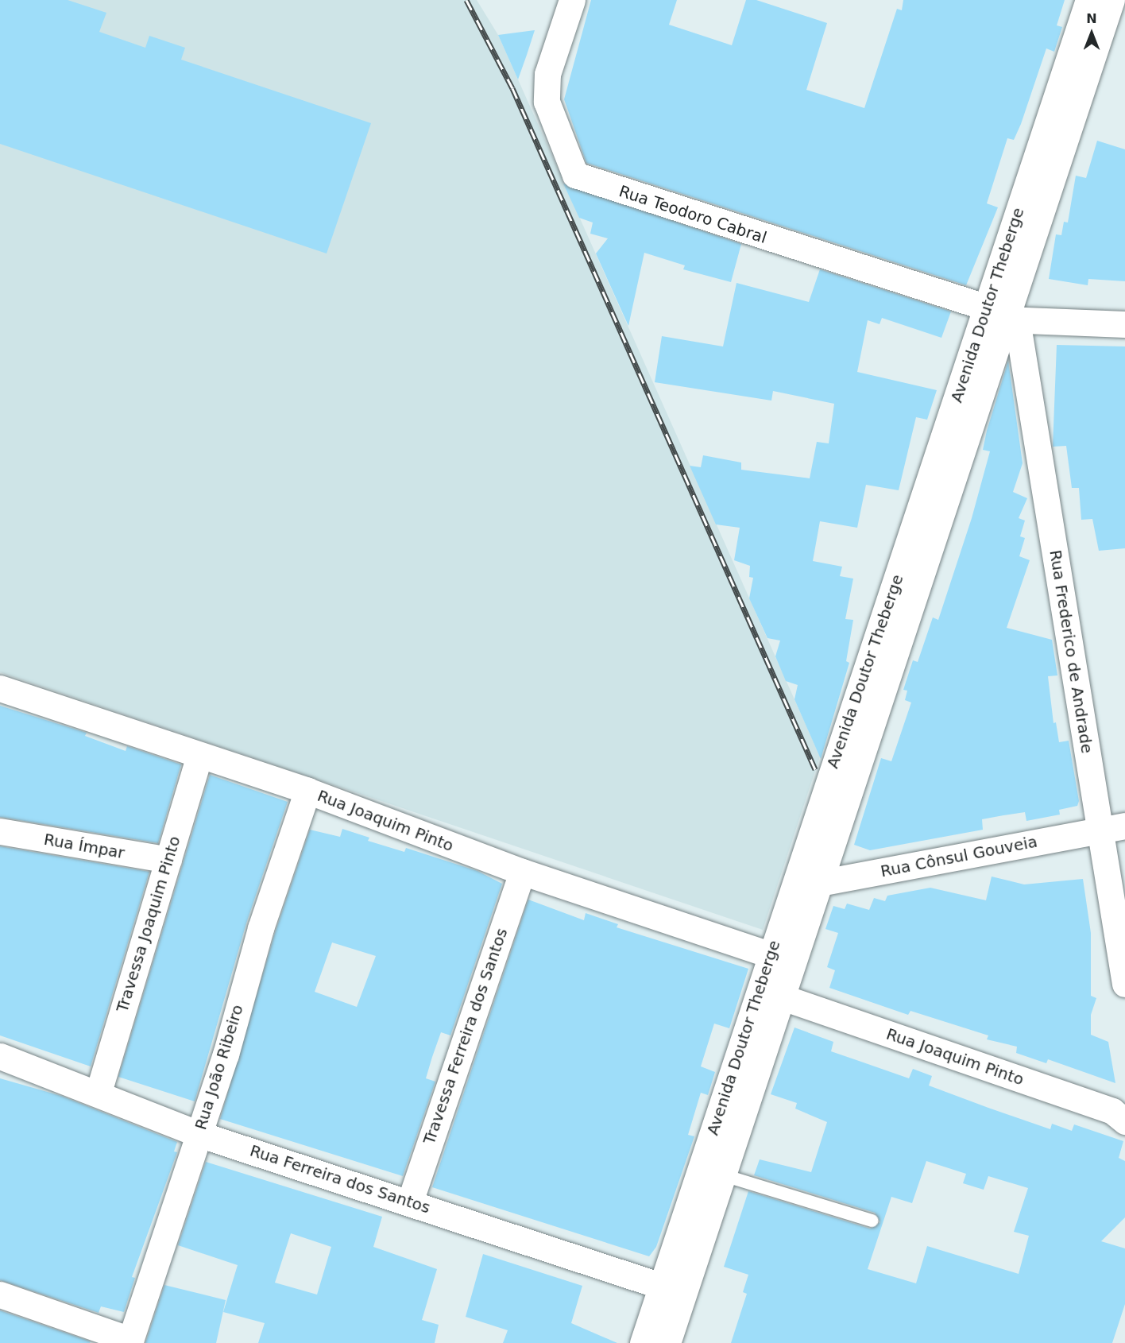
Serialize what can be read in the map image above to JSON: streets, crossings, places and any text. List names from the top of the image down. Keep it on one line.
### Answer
{"streets":{"street":["Rua Teodoro Cabral","Avenida Doutor Theberge","Rua Frederico de Andrade","Rua Joaquim Pinto","Rua Ímpar","Rua Cônsul Gouveia","Travessa Joaquim Pinto","Travessa Ferreira dos Santos","Rua João Ribeiro","Rua Ferreira dos Santos"]},"crossings":[["Rua Teodoro Cabral","Avenida Doutor Theberge"],["Rua Teodoro Cabral","Rua Frederico de Andrade"],["Avenida Doutor Theberge","Rua Frederico de Andrade"],["Avenida Doutor Theberge","Rua Joaquim Pinto"],["Avenida Doutor Theberge","Rua Cônsul Gouveia"],["Avenida Doutor Theberge","Rua Ferreira dos Santos"],["Rua Frederico de Andrade","Rua Cônsul Gouveia"],["Rua Joaquim Pinto","Travessa Joaquim Pinto"],["Rua Joaquim Pinto","Travessa Ferreira dos Santos"],["Rua Joaquim Pinto","Rua João Ribeiro"],["Rua Ímpar","Travessa Joaquim Pinto"],["Travessa Joaquim Pinto","Rua Ferreira dos Santos"],["Travessa Ferreira dos Santos","Rua Ferreira dos Santos"],["Rua João Ribeiro","Rua Ferreira dos Santos"]],"north":"top"}
